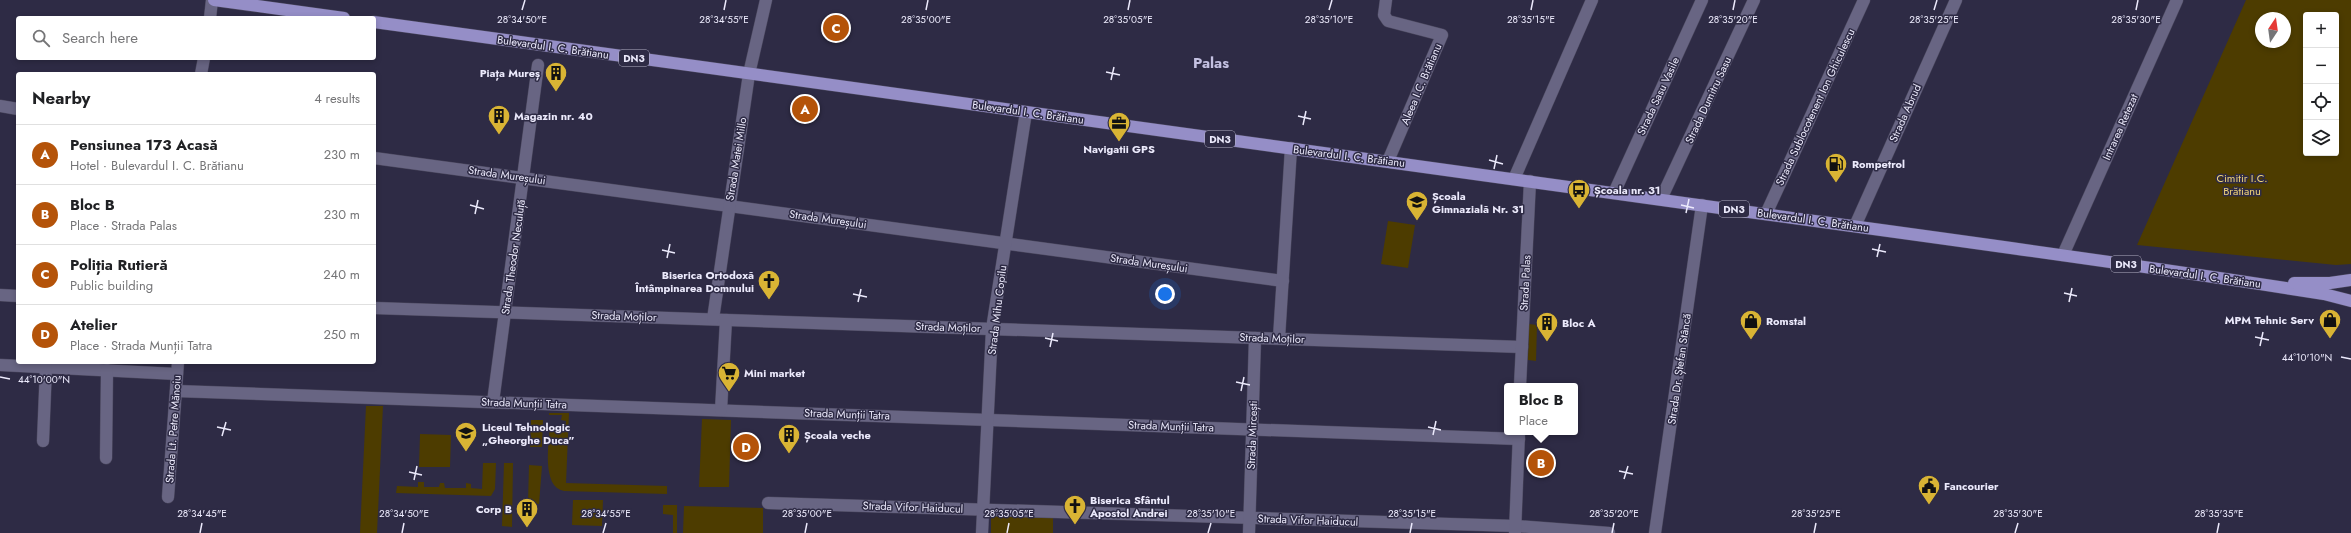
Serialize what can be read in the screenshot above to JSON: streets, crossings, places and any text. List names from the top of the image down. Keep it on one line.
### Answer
{"streets":{"main road":["Bulevardul I. C. Brătianu","DN3"],"street":["Aleea I.C. Brătianu","Strada Sasu Vasile","Strada Dumitru Sasu","Strada Sublocotenent Ion Ghiculescu","Strada Abrud","Intrarea Retezat","Strada Matei Millo","Strada Mureșului","Strada Theodor Neculuță","Strada Palas","Strada Mihu Copilu","Strada Moților","Strada Dr. Ștefan Stâncă","Strada Munții Tatra","Strada Lt. Petre Mănoiu","Strada Mircești","Strada Vifor Haiducul"]},"crossings":[["Bulevardul I. C. Brătianu","Aleea I.C. Brătianu"],["Bulevardul I. C. Brătianu","Strada Sasu Vasile"],["Bulevardul I. C. Brătianu","Strada Dumitru Sasu"],["Bulevardul I. C. Brătianu","Strada Sublocotenent Ion Ghiculescu"],["Bulevardul I. C. Brătianu","Strada Abrud"],["Bulevardul I. C. Brătianu","Intrarea Retezat"],["Bulevardul I. C. Brătianu","Strada Matei Millo"],["Bulevardul I. C. Brătianu","Strada Palas"],["Bulevardul I. C. Brătianu","Strada Mihu Copilu"],["Bulevardul I. C. Brătianu","Strada Dr. Ștefan Stâncă"],["Strada Matei Millo","Strada Mureșului"],["Strada Matei Millo","Strada Moților"],["Strada Mureșului","Strada Theodor Neculuță"],["Strada Mureșului","Strada Mihu Copilu"],["Strada Theodor Neculuță","Strada Moților"],["Strada Theodor Neculuță","Strada Munții Tatra"],["Strada Palas","Strada Moților"],["Strada Mihu Copilu","Strada Moților"],["Strada Mihu Copilu","Strada Munții Tatra"],["Strada Mihu Copilu","Strada Vifor Haiducul"],["Strada Moților","Strada Mircești"],["Strada Munții Tatra","Strada Lt. Petre Mănoiu"],["Strada Munții Tatra","Strada Mircești"],["Strada Mircești","Strada Vifor Haiducul"]],"districts":["Palas"],"parks":["Cimitir I.C. Brătianu"],"places":{"building":["Piața Mureș","Magazin nr. 40","Bloc A","Școala veche","Corp B"],"office":["Navigatii GPS"],"fuel station":["Rompetrol"],"bus stop":["Școala nr. 31"],"school or university":["Școala Gimnazială Nr. 31","Liceul Tehnologic „Gheorghe Duca”"],"church":["Biserica Ortodoxă Întâmpinarea Domnului","Biserica Sfântul Apostol Andrei"],"shop":["MPM Tehnic Serv","Romstal"],"supermarket":["Mini market"],"public building":["Fancourier"]},"north":"top","page":{"map_buttons":["+","−"],"pins":["C","A","D","B"],"search":"Search here","heading":["Nearby","4 results"],"list":[{"mark":"A","name":"Pensiunea 173 Acasă","note":"Hotel · Bulevardul I. C. Brătianu","value":"230 m"},{"mark":"B","name":"Bloc B","note":"Place · Strada Palas","value":"230 m"},{"mark":"C","name":"Poliția Rutieră","note":"Public building","value":"240 m"},{"mark":"D","name":"Atelier","note":"Place · Strada Munții Tatra","value":"250 m"}],"popup":["Bloc B","Place"]},"coordinates":["28°34'50\"E","28°34'55\"E","28°35'00\"E","28°35'30\"E","28°35'05\"E","28°35'10\"E","28°35'15\"E","28°35'20\"E","28°35'25\"E","44°10'10\"N","44°10'00\"N","28°34'45\"E","28°35'35\"E"]}
